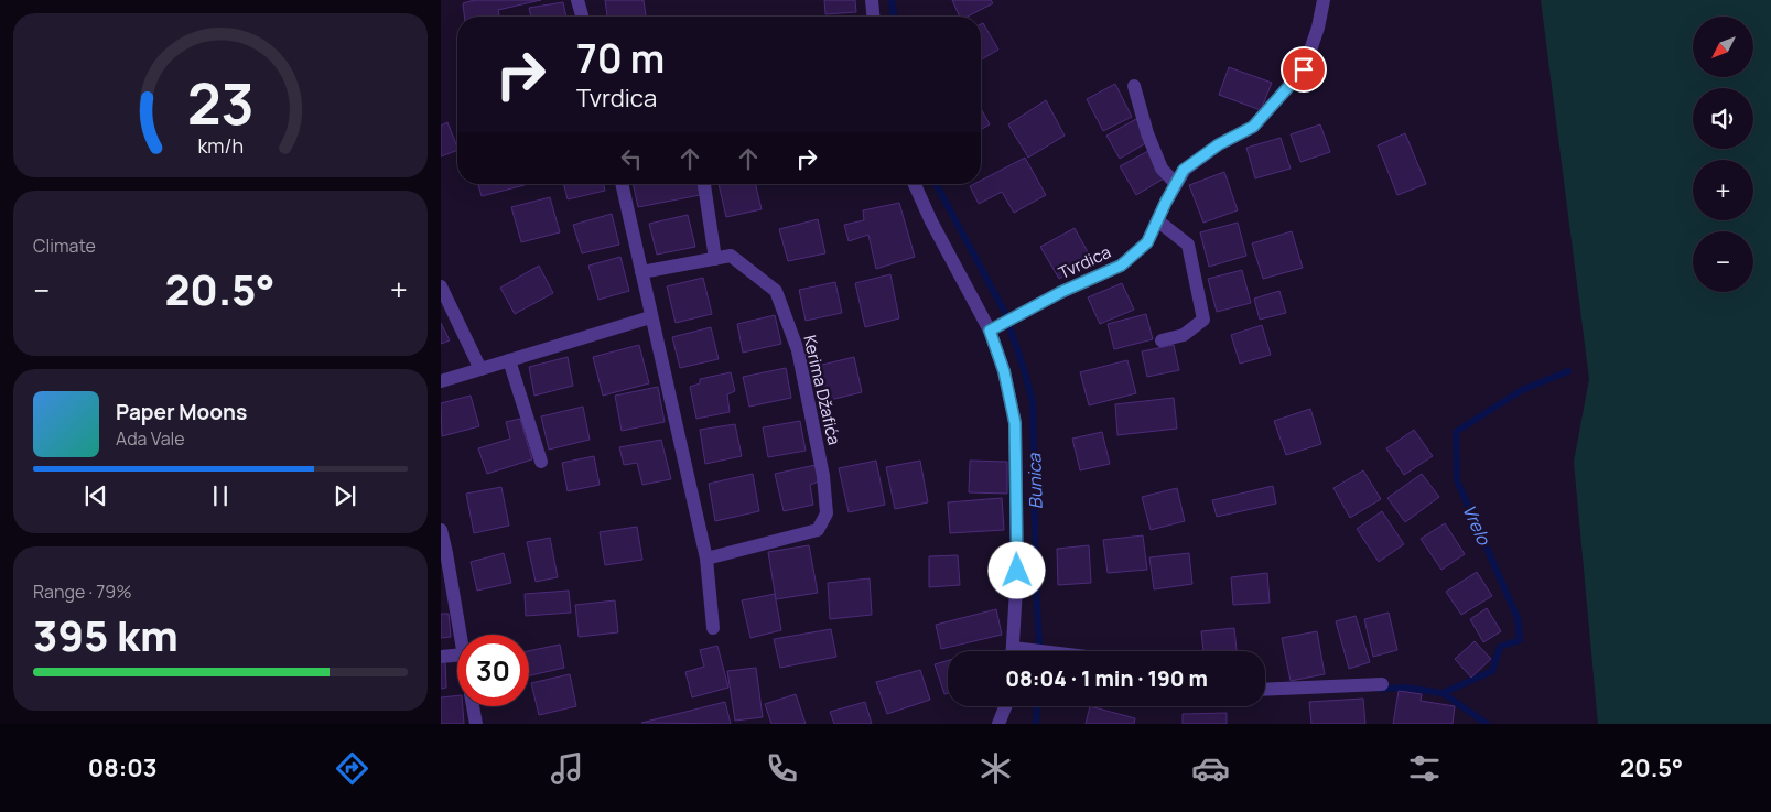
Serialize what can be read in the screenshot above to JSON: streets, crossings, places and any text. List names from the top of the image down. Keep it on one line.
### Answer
{"streets":{"street":["Tvrdica","Kerima Džafića"]},"water":["Bunica","Vrelo"],"north":"bottom left","page":{"map_buttons":["+","−"],"turn":["70 m","Tvrdica"],"tile":["Climate",["Range · 79%","395 km"]],"heat":["−","20.5°","+"],"song":["Paper Moons","Ada Vale"],"limit":"30","trip":"08:04 · 1 min · 190 m","tabs":["08:03","20.5°"],"gauge":["23","km/h"]}}
